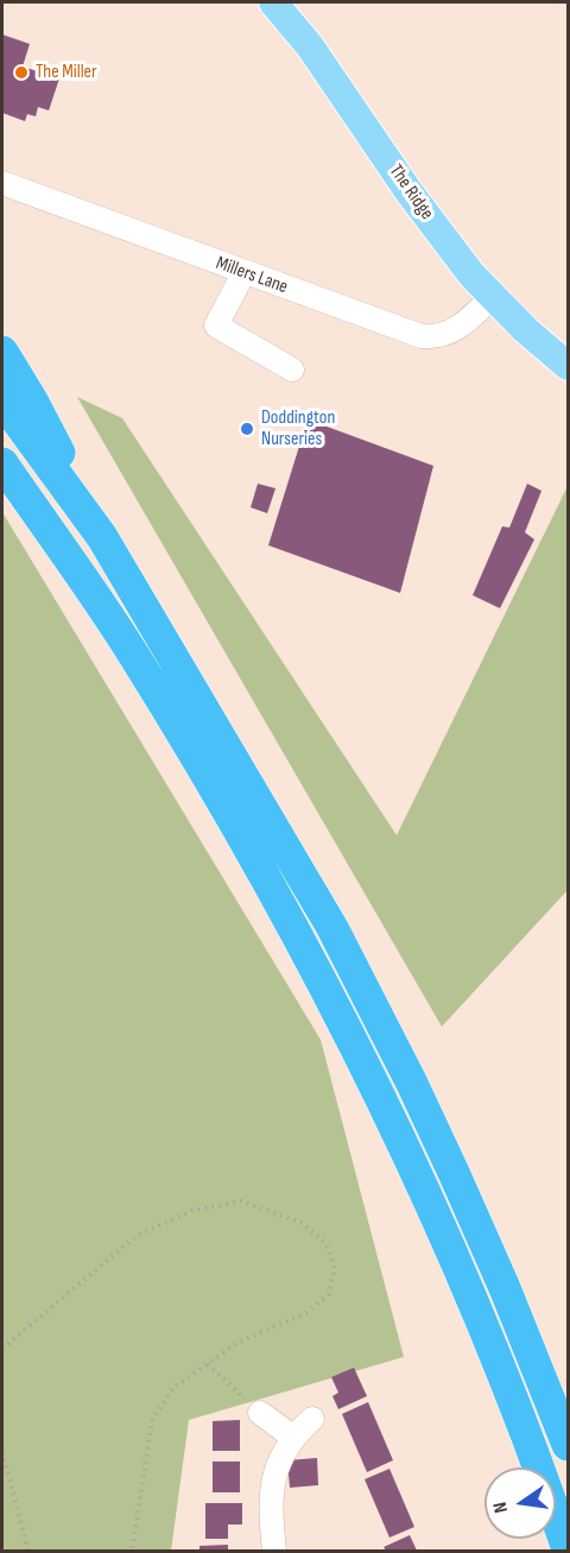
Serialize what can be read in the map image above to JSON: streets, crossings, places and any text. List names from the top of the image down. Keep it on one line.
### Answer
{"streets":{"main road":["The Ridge"],"street":["Millers Lane"]},"crossings":[["The Ridge","Millers Lane"]],"places":["The Miller","Doddington Nurseries"],"north":"left"}
